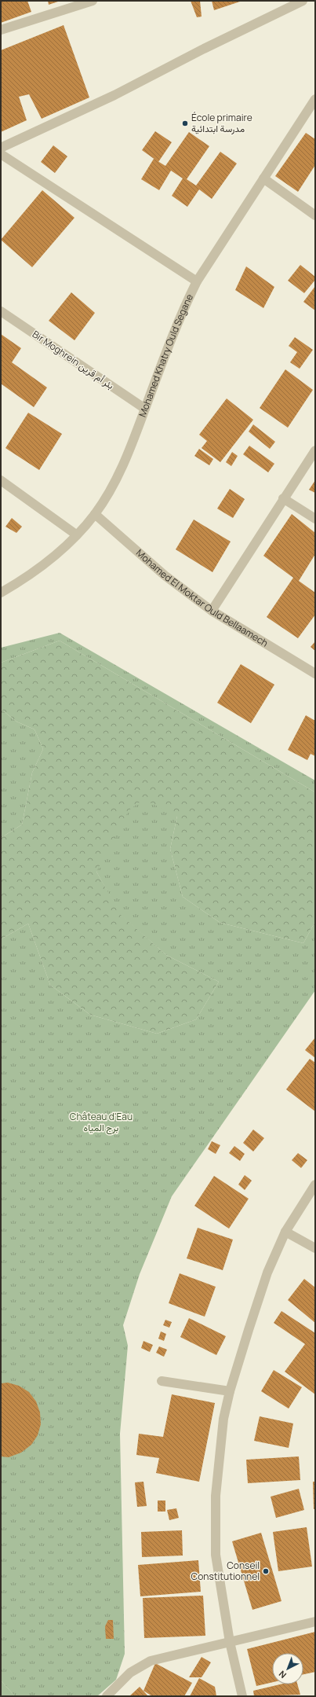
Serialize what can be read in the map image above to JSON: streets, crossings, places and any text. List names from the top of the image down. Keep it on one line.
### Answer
{"streets":{"street":["Mohamed Khatry Ould Segane","Bir Moghrein بئر أم قرين","Mohamed El Moktar Ould Bellaamech"]},"crossings":[["Mohamed Khatry Ould Segane","Bir Moghrein بئر أم قرين"],["Mohamed Khatry Ould Segane","Mohamed El Moktar Ould Bellaamech"]],"parks":["Château d'Eau برج المياه"],"places":["École primaire مدرسة ابتدائية","Conseil Constitutionnel"],"north":"bottom left"}
